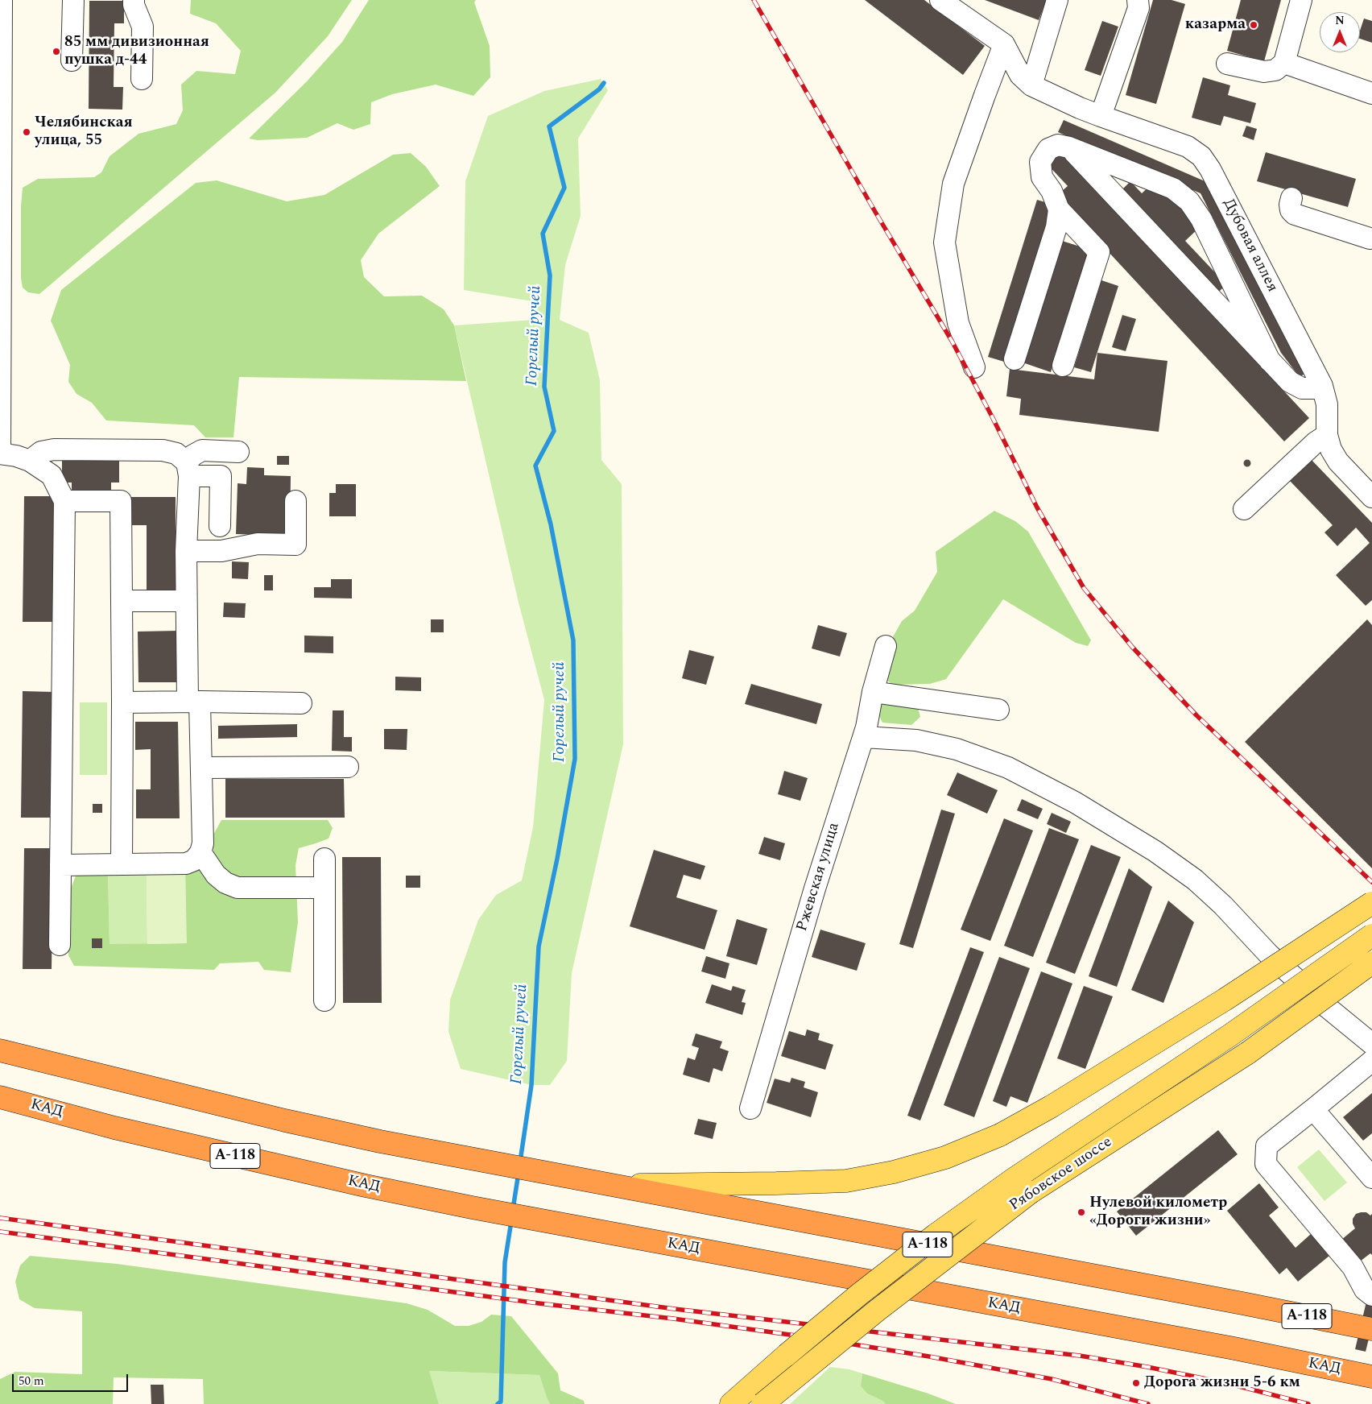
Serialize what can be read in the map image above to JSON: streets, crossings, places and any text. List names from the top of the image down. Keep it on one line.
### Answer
{"streets":{"highway":["КАД","А-118"],"main road":["Рябовское шоссе"],"street":["Дубовая аллея","Ржевская улица"]},"water":["Горелый ручей"],"places":["казарма","85 мм дивизионная пушка д-44","Челябинская улица, 55","Нулевой километр «Дороги жизни»","Дорога жизни 5-6 км"],"scale_bar":"50 m","north":"top"}
